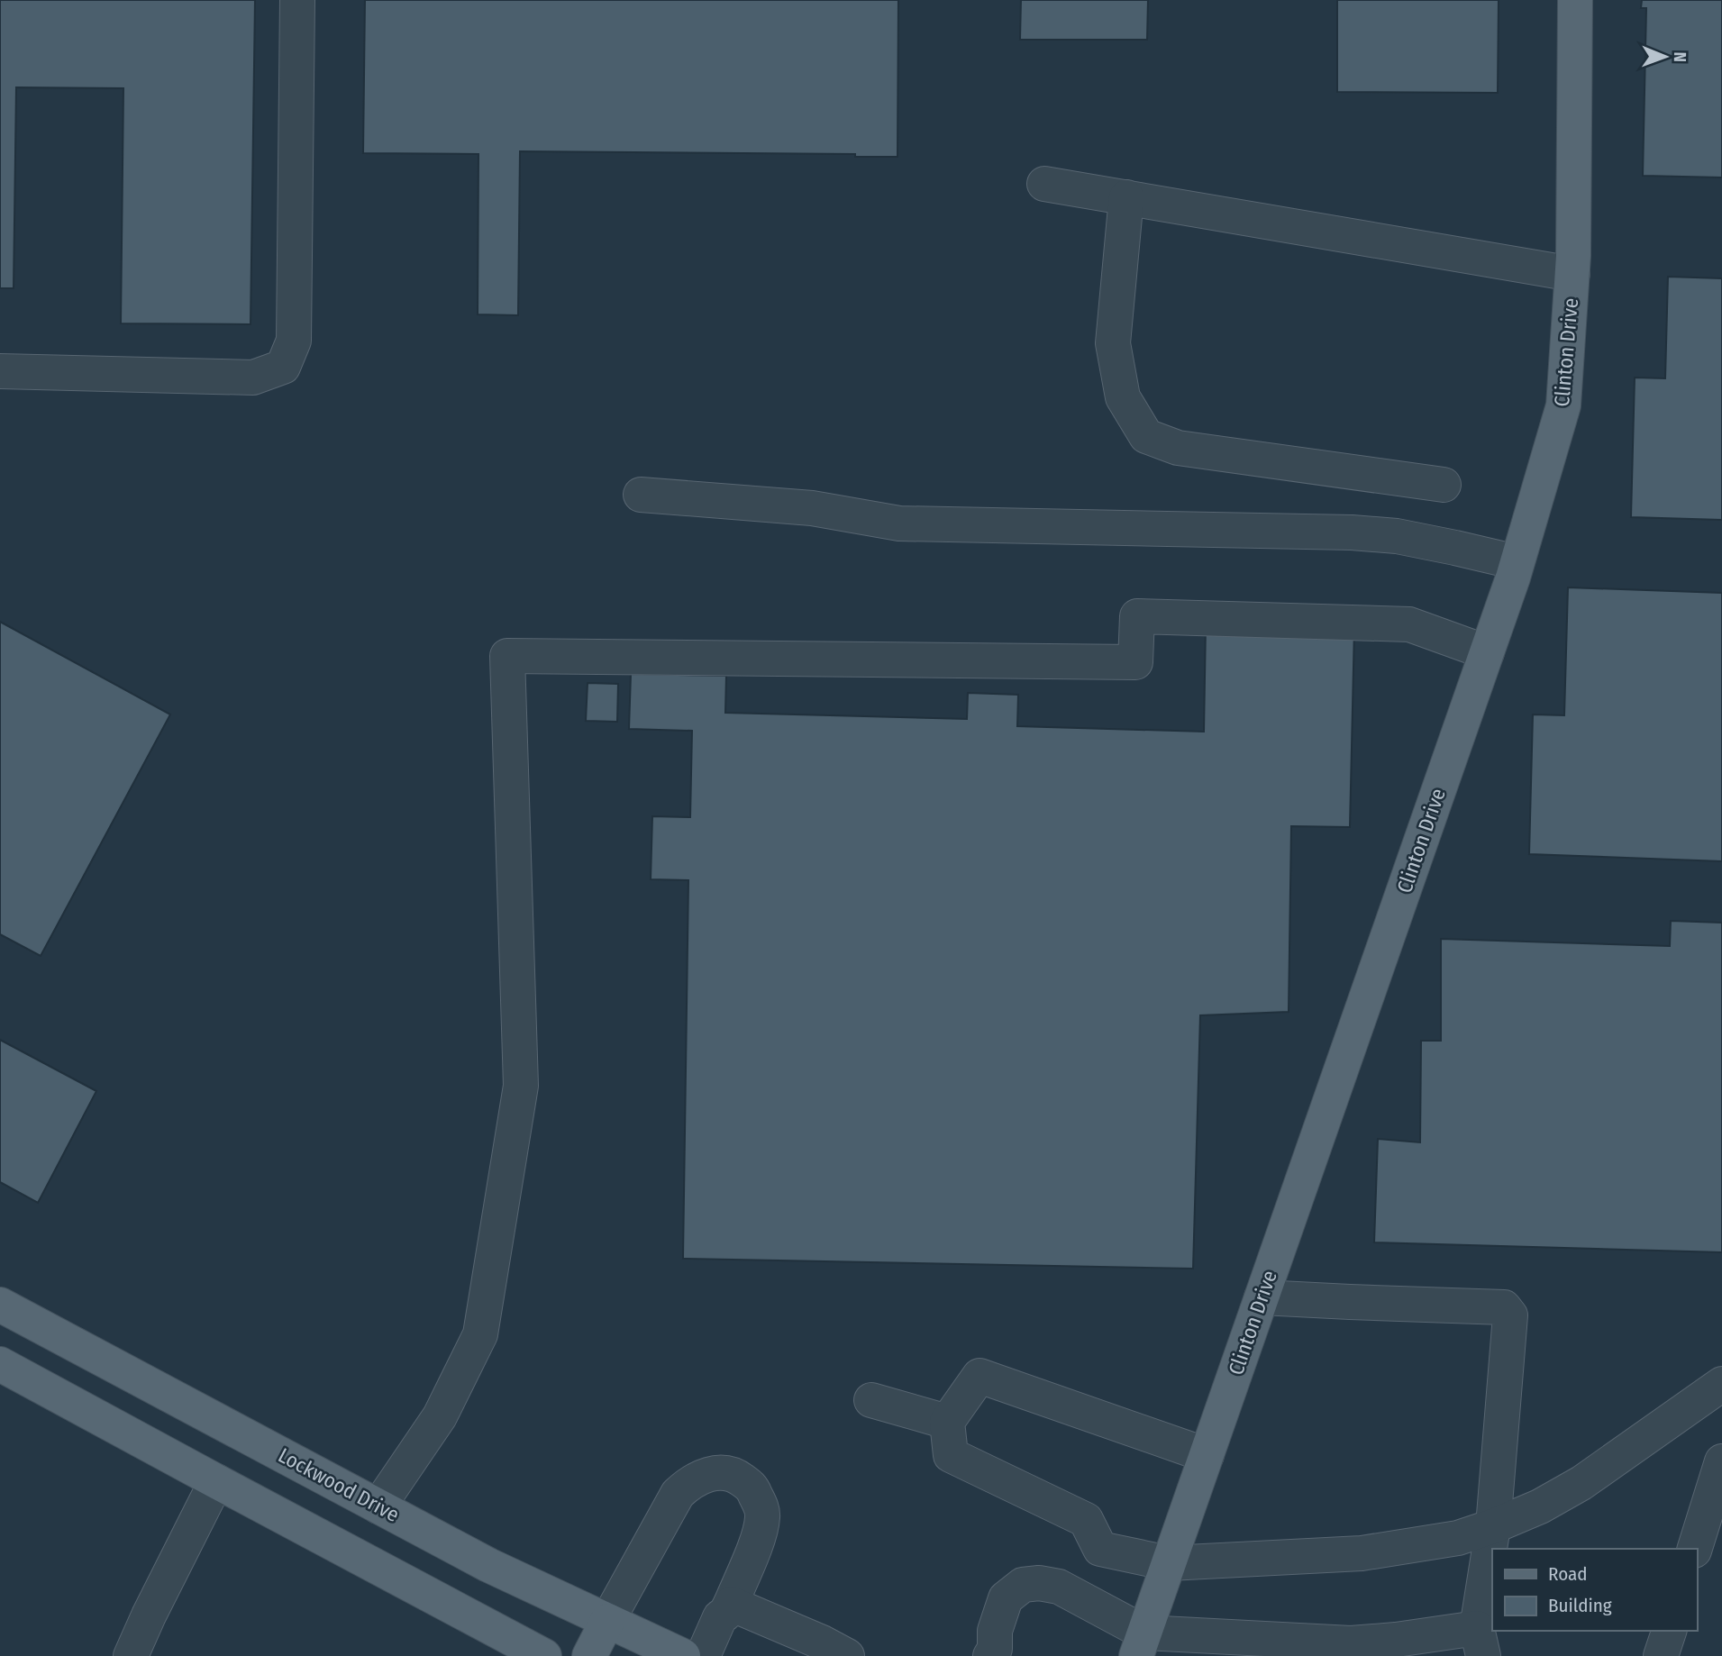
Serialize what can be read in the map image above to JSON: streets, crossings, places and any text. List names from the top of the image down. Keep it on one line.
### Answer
{"streets":{"main road":["Clinton Drive","Lockwood Drive"]},"legend":["Road","Building"],"north":"right"}
